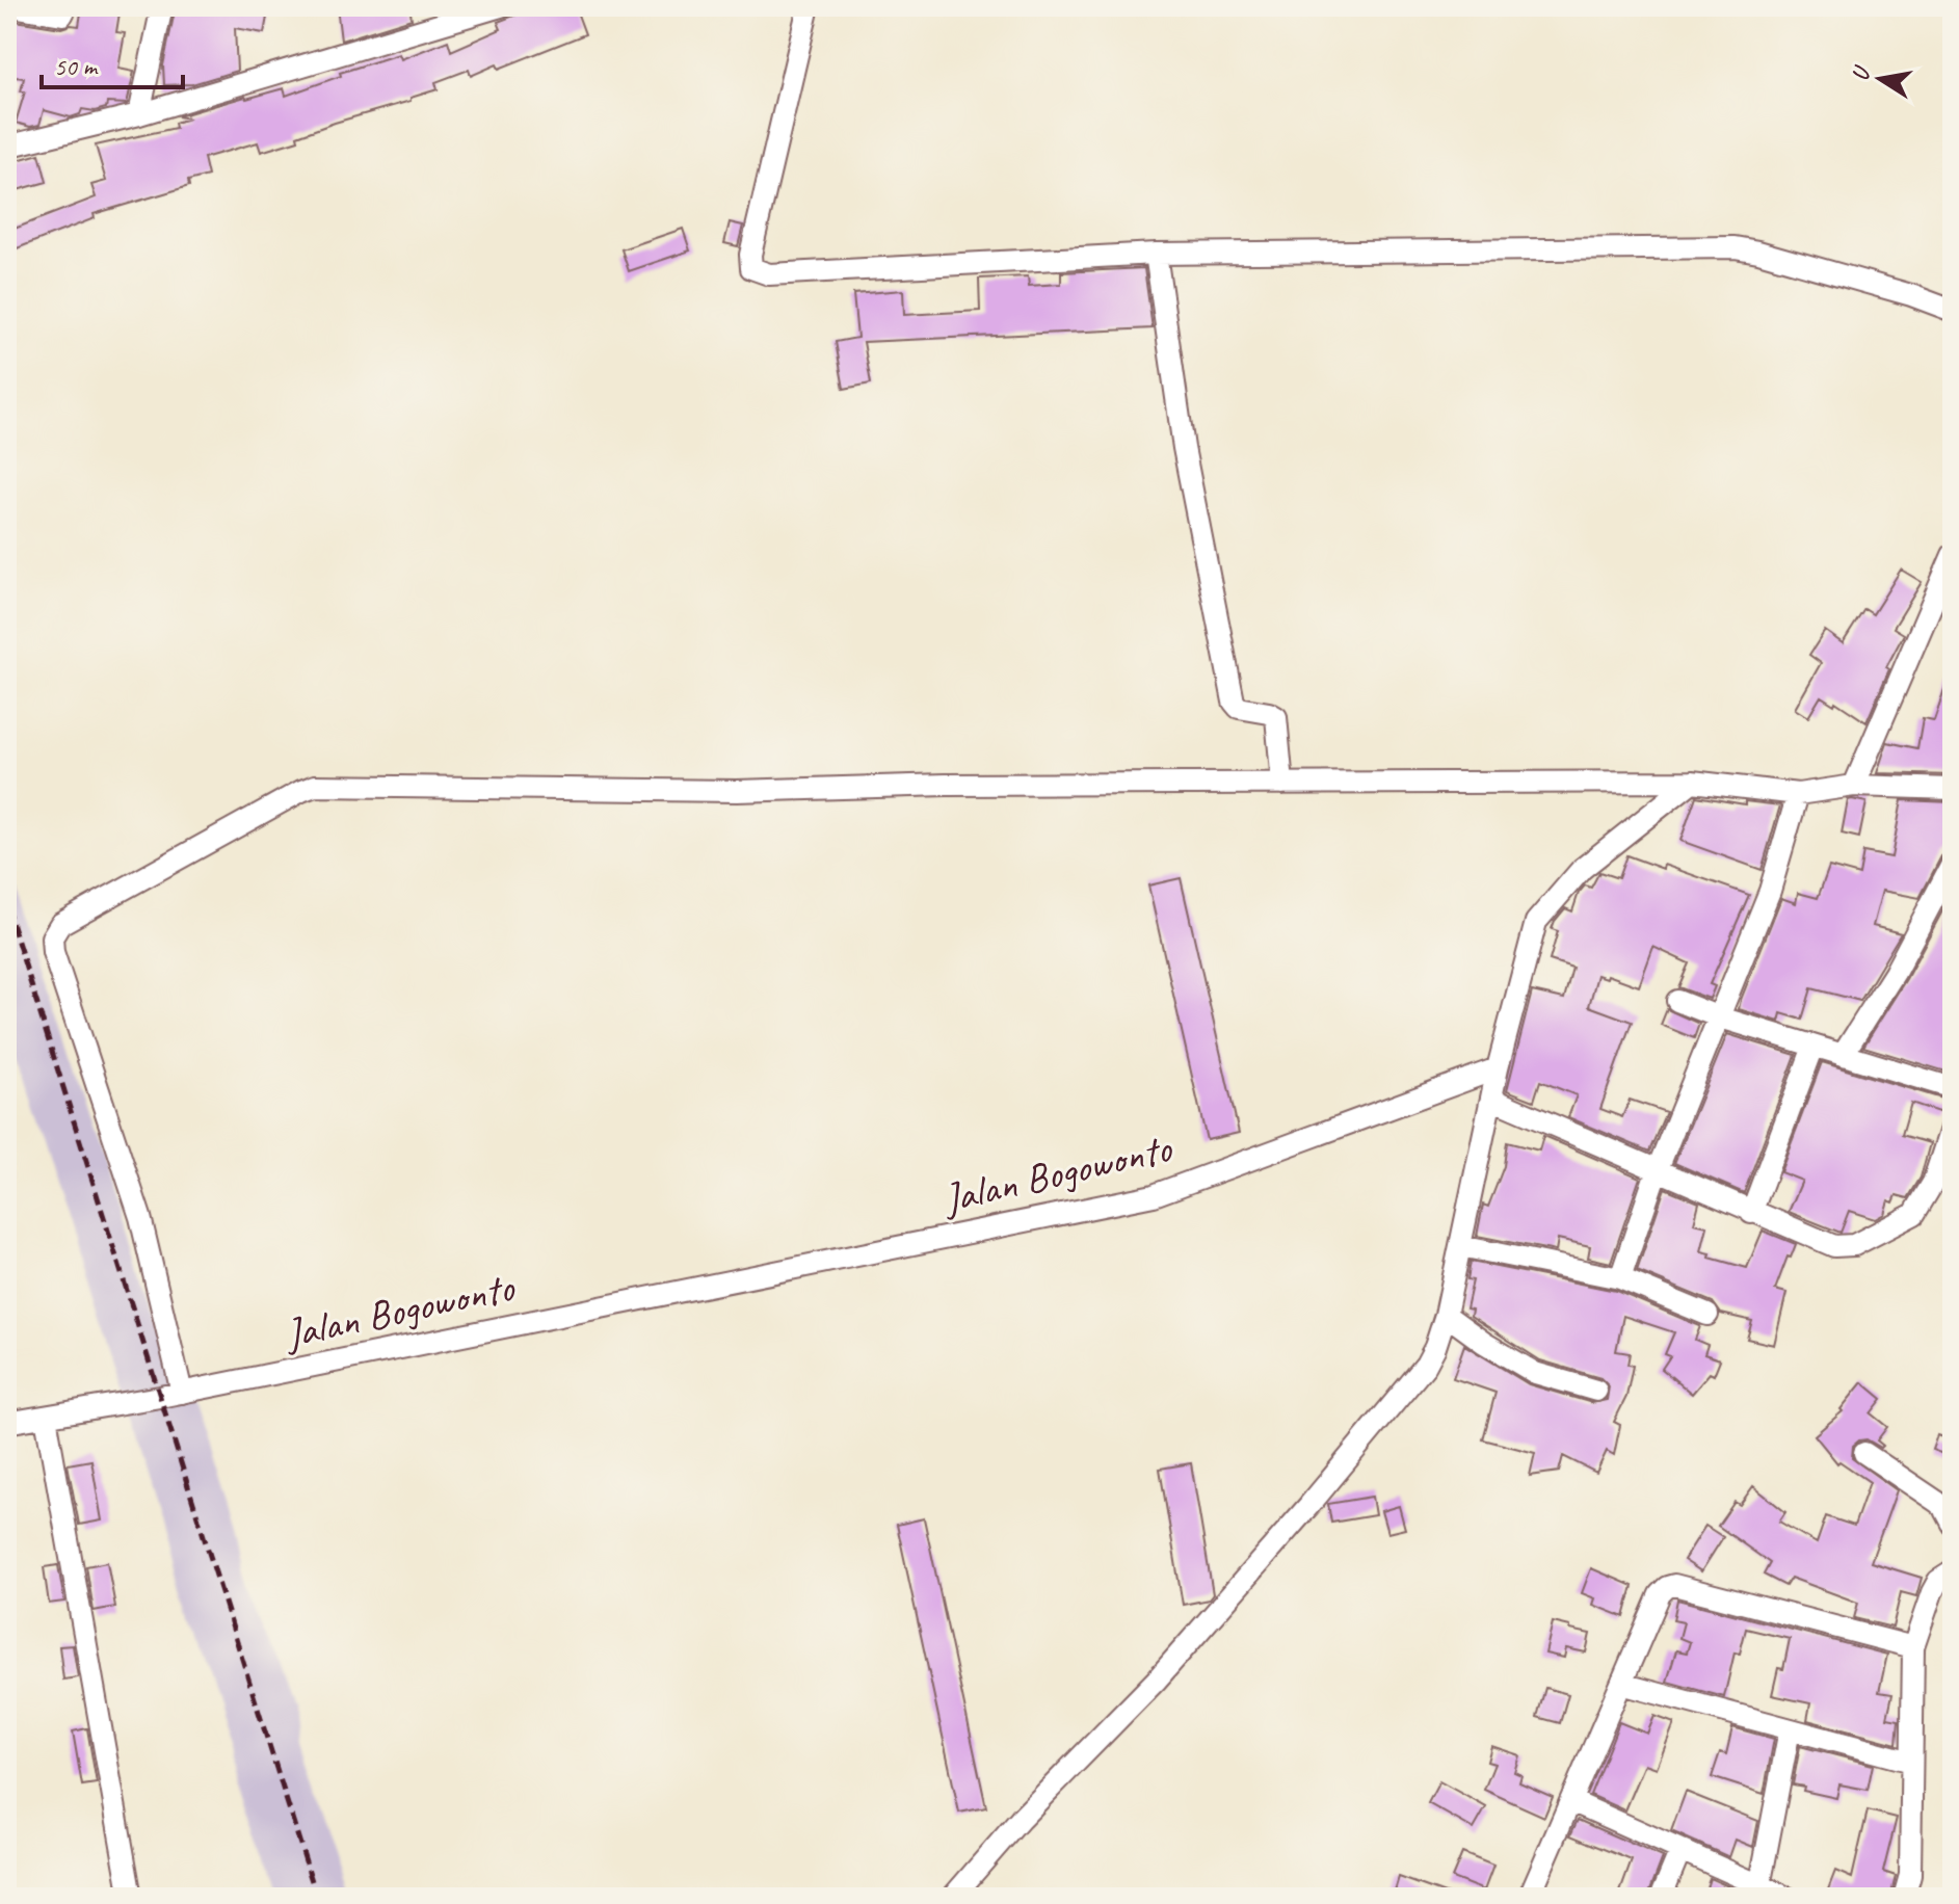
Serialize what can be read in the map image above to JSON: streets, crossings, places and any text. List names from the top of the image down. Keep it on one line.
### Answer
{"streets":{"street":["Jalan Bogowonto"]},"scale_bar":"50 m","north":"left"}
